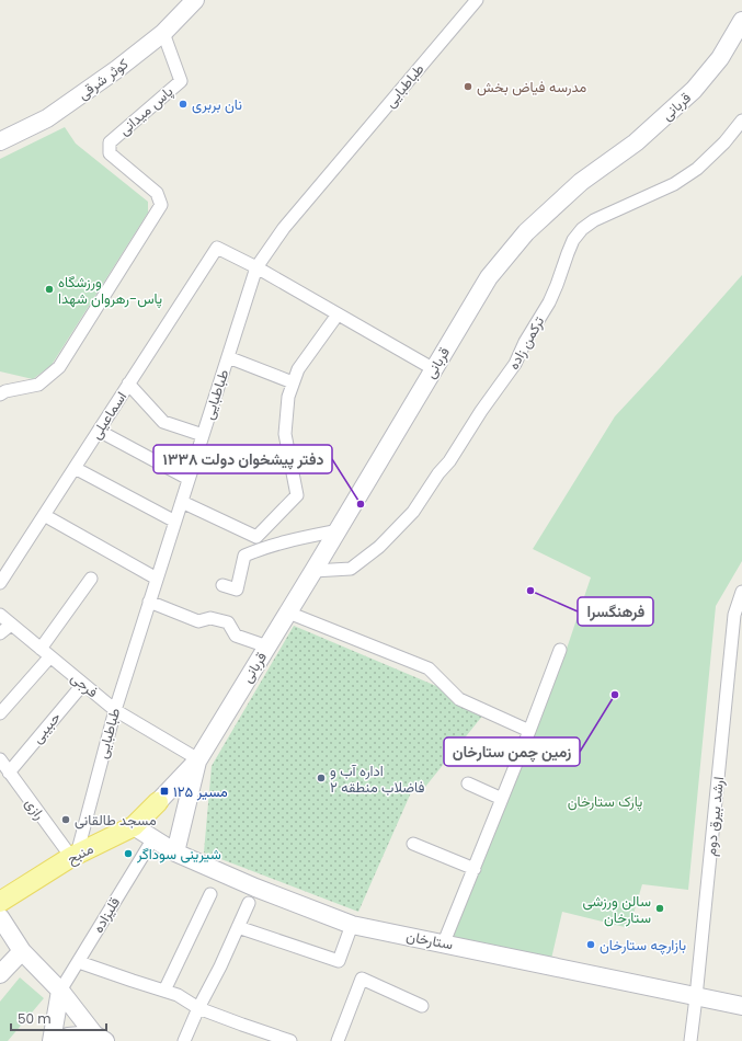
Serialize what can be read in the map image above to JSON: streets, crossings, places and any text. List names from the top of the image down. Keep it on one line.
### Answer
{"streets":{"main road":["کوثر شرقی","قربانی","منبح","ستارخان"],"street":["طباطبایی","پاس میدانی","ترکمن زاده","اسماعیلی","فرجی","حبیبی","رازی","ارشد بیرق دوم","قلیزاده"]},"crossings":[["کوثر شرقی","پاس میدانی"],["طباطبایی","اسماعیلی"],["طباطبایی","فرجی"],["طباطبایی","رازی"],["طباطبایی","منبح"],["قربانی","ترکمن زاده"],["قربانی","فرجی"],["فرجی","حبیبی"],["حبیبی","رازی"],["رازی","منبح"],["ارشد بیرق دوم","ستارخان"],["منبح","ستارخان"],["قلیزاده","ستارخان"]],"parks":["پارک ستارخان"],"places":{"other":["مدرسه فیاض بخش","نان بربری","ورزشگاه پاس-رهروان شهدا","دفتر پیشخوان دولت ۱۳۳۸","فرهنگسرا","زمین چمن ستارخان","اداره آب و فاضلاب منطقه ۲","مسجد طالقانی","شیرینی سوداگر","سالن ورزشی ستارخان","بازارچه ستارخان"],"transit":["مسیر ۱۲۵"]},"scale_bar":"50 m"}
